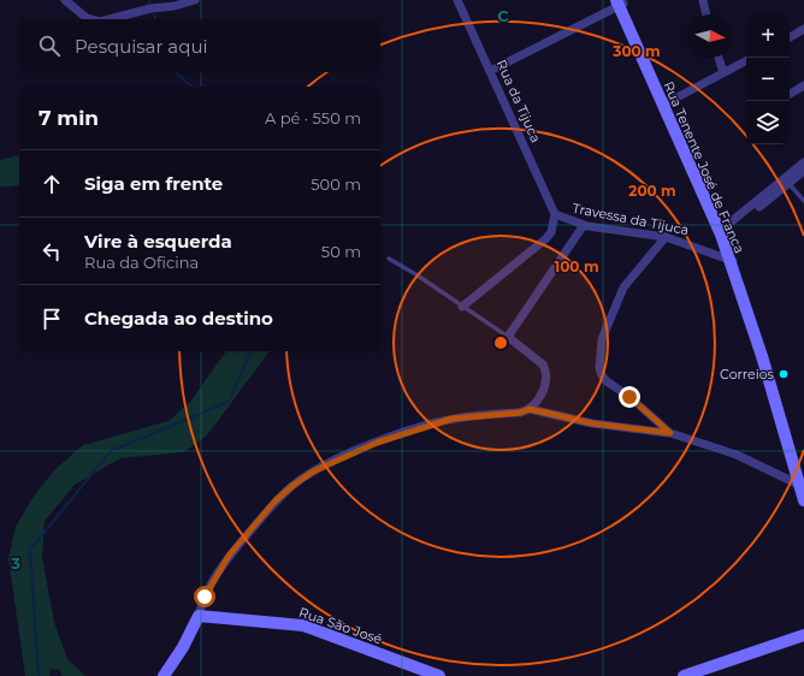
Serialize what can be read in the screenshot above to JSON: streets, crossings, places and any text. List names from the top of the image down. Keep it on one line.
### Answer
{"streets":{"main road":["Rua Tenente José de Franca","Rua São José"],"street":["Rua da Tijuca","Travessa da Tijuca"]},"crossings":[["Rua da Tijuca","Travessa da Tijuca"],["Rua Tenente José de Franca","Travessa da Tijuca"]],"places":["Correios"],"north":"right","page":{"map_buttons":["+","−"],"search":"Pesquisar aqui","heading":["7 min","A pé · 550 m"],"list":[["Siga em frente","500 m"],["Vire à esquerda","Rua da Oficina","50 m"],"Chegada ao destino"]},"grid":{"columns":["C"],"rows":["3"]},"rings":["300 m","200 m","100 m"]}
